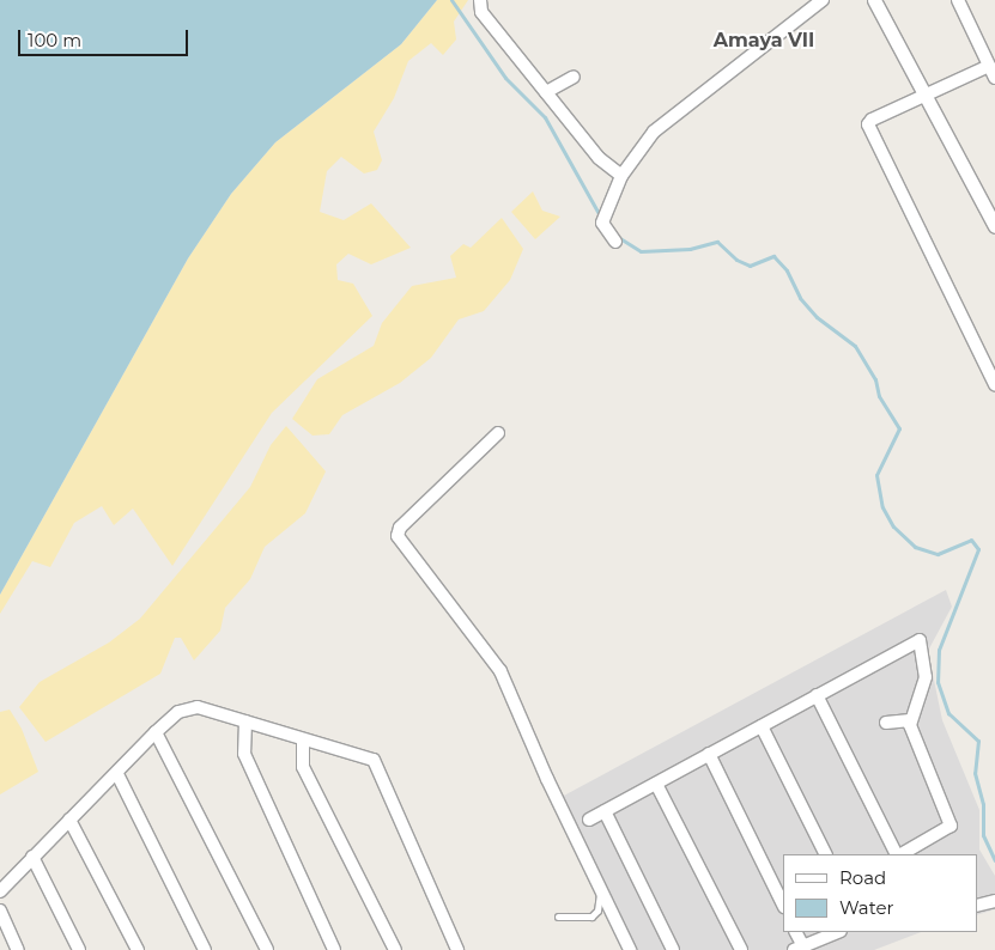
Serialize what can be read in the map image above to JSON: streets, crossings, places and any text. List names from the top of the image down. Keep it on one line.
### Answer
{"districts":["Amaya VII"],"legend":["Road","Water"],"scale_bar":"100 m"}
